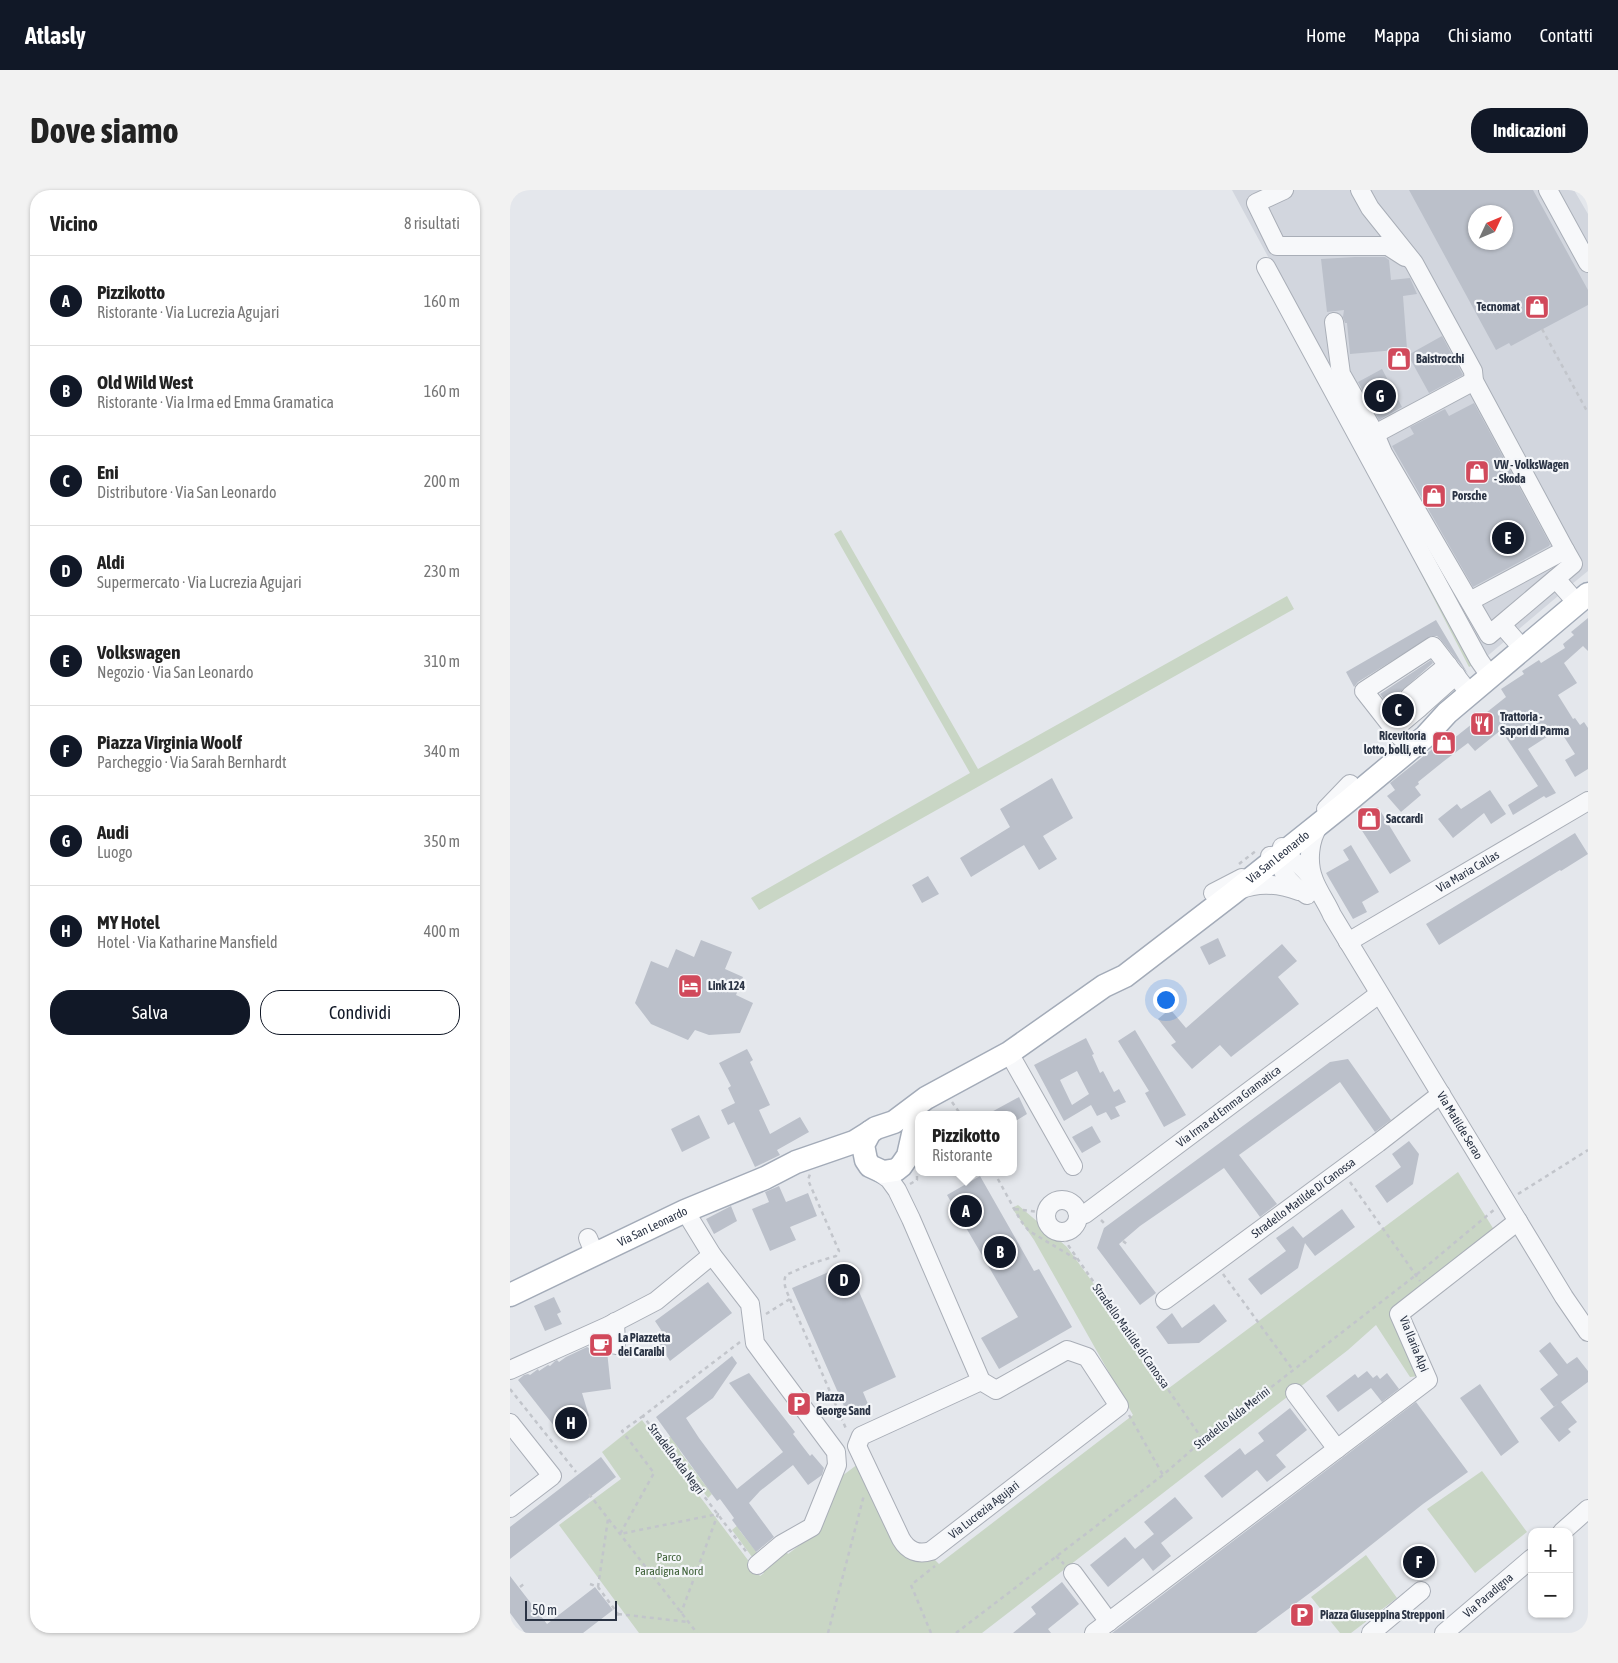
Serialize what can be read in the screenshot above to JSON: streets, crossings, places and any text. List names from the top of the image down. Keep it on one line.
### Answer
{"streets":{"main road":["Via San Leonardo"],"street":["Via Maria Callas","Via Irma ed Emma Gramatica","Via Matilde Serao","Stradello Matilde Di Canossa","Via Ilaria Alpi","Via Lucrezia Agujari","Via Paradigna"],"path":["Stradello Matilde di Canossa","Stradello Alda Merini","Stradello Ada Negri"]},"crossings":[["Via San Leonardo","Via Matilde Serao"],["Via San Leonardo","Stradello Ada Negri"],["Via Maria Callas","Via Matilde Serao"],["Via Irma ed Emma Gramatica","Via Matilde Serao"],["Via Irma ed Emma Gramatica","Stradello Matilde di Canossa"],["Via Matilde Serao","Stradello Matilde Di Canossa"],["Via Matilde Serao","Via Ilaria Alpi"],["Via Matilde Serao","Stradello Alda Merini"],["Stradello Matilde di Canossa","Stradello Alda Merini"]],"parks":["Parco Paradigna Nord"],"places":{"shop":["Tecnomat","Baistrocchi","VW - VolksWagen - Skoda","Porsche","Ricevitoria lotto, bolli, etc","Saccardi"],"restaurant":["Trattoria - Sapori di Parma"],"hotel":["Link 124"],"cafe":["La Piazzetta dei Caraibi"],"parking":["Piazza George Sand","Piazza Giuseppina Strepponi"]},"scale_bar":"50 m","north":"top right","page":{"header":"Atlasly","nav":["Home","Mappa","Chi siamo","Contatti"],"buttons":["Indicazioni",["Salva","Condividi"]],"title":"Dove siamo","heading":["Vicino","8 risultati"],"list":[{"mark":"A","name":"Pizzikotto","note":"Ristorante · Via Lucrezia Agujari","value":"160 m"},{"mark":"B","name":"Old Wild West","note":"Ristorante · Via Irma ed Emma Gramatica","value":"160 m"},{"mark":"C","name":"Eni","note":"Distributore · Via San Leonardo","value":"200 m"},{"mark":"D","name":"Aldi","note":"Supermercato · Via Lucrezia Agujari","value":"230 m"},{"mark":"E","name":"Volkswagen","note":"Negozio · Via San Leonardo","value":"310 m"},{"mark":"F","name":"Piazza Virginia Woolf","note":"Parcheggio · Via Sarah Bernhardt","value":"340 m"},{"mark":"G","name":"Audi","note":"Luogo","value":"350 m"},{"mark":"H","name":"MY Hotel","note":"Hotel · Via Katharine Mansfield","value":"400 m"}],"pins":["G","E","C","A","B","D","H","F"],"popup":["Pizzikotto","Ristorante"],"map_buttons":["+","−"],"scale":"50 m"}}
